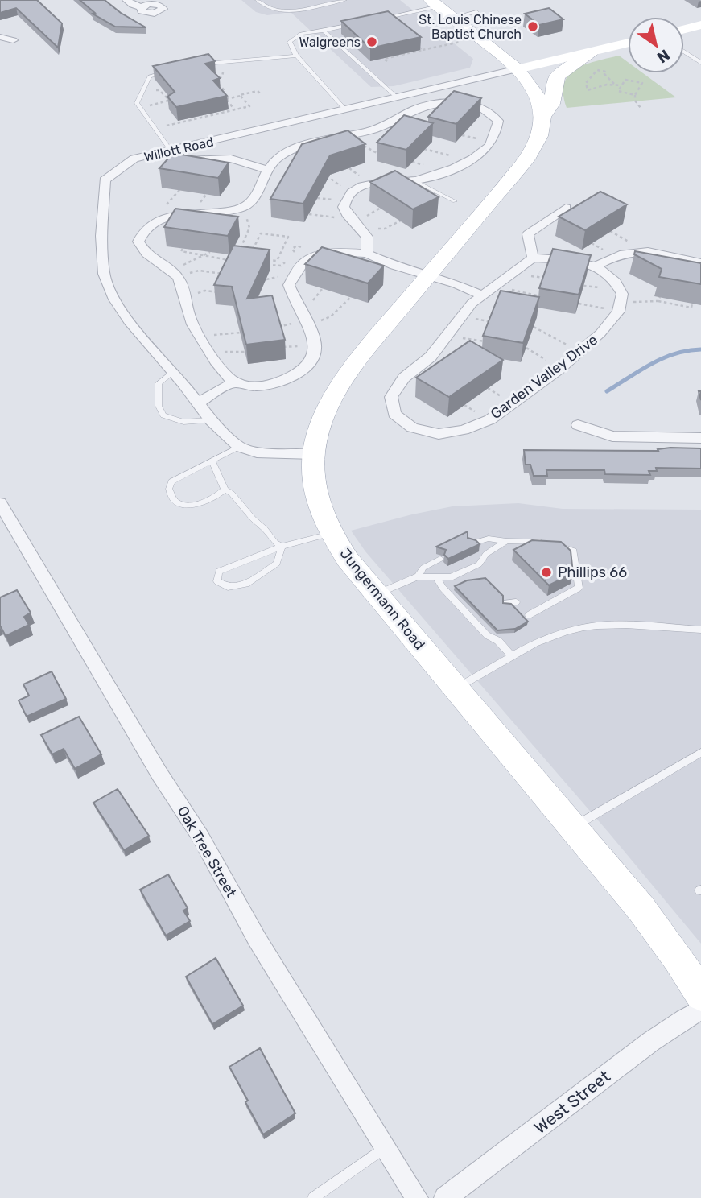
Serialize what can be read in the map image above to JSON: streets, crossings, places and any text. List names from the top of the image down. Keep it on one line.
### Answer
{"streets":{"main road":["Willott Road","Jungermann Road"],"street":["Garden Valley Drive","Oak Tree Street","West Street"]},"crossings":[["Willott Road","Jungermann Road"]],"places":["St. Louis Chinese Baptist Church","Walgreens","Phillips 66"],"north":"bottom right"}
